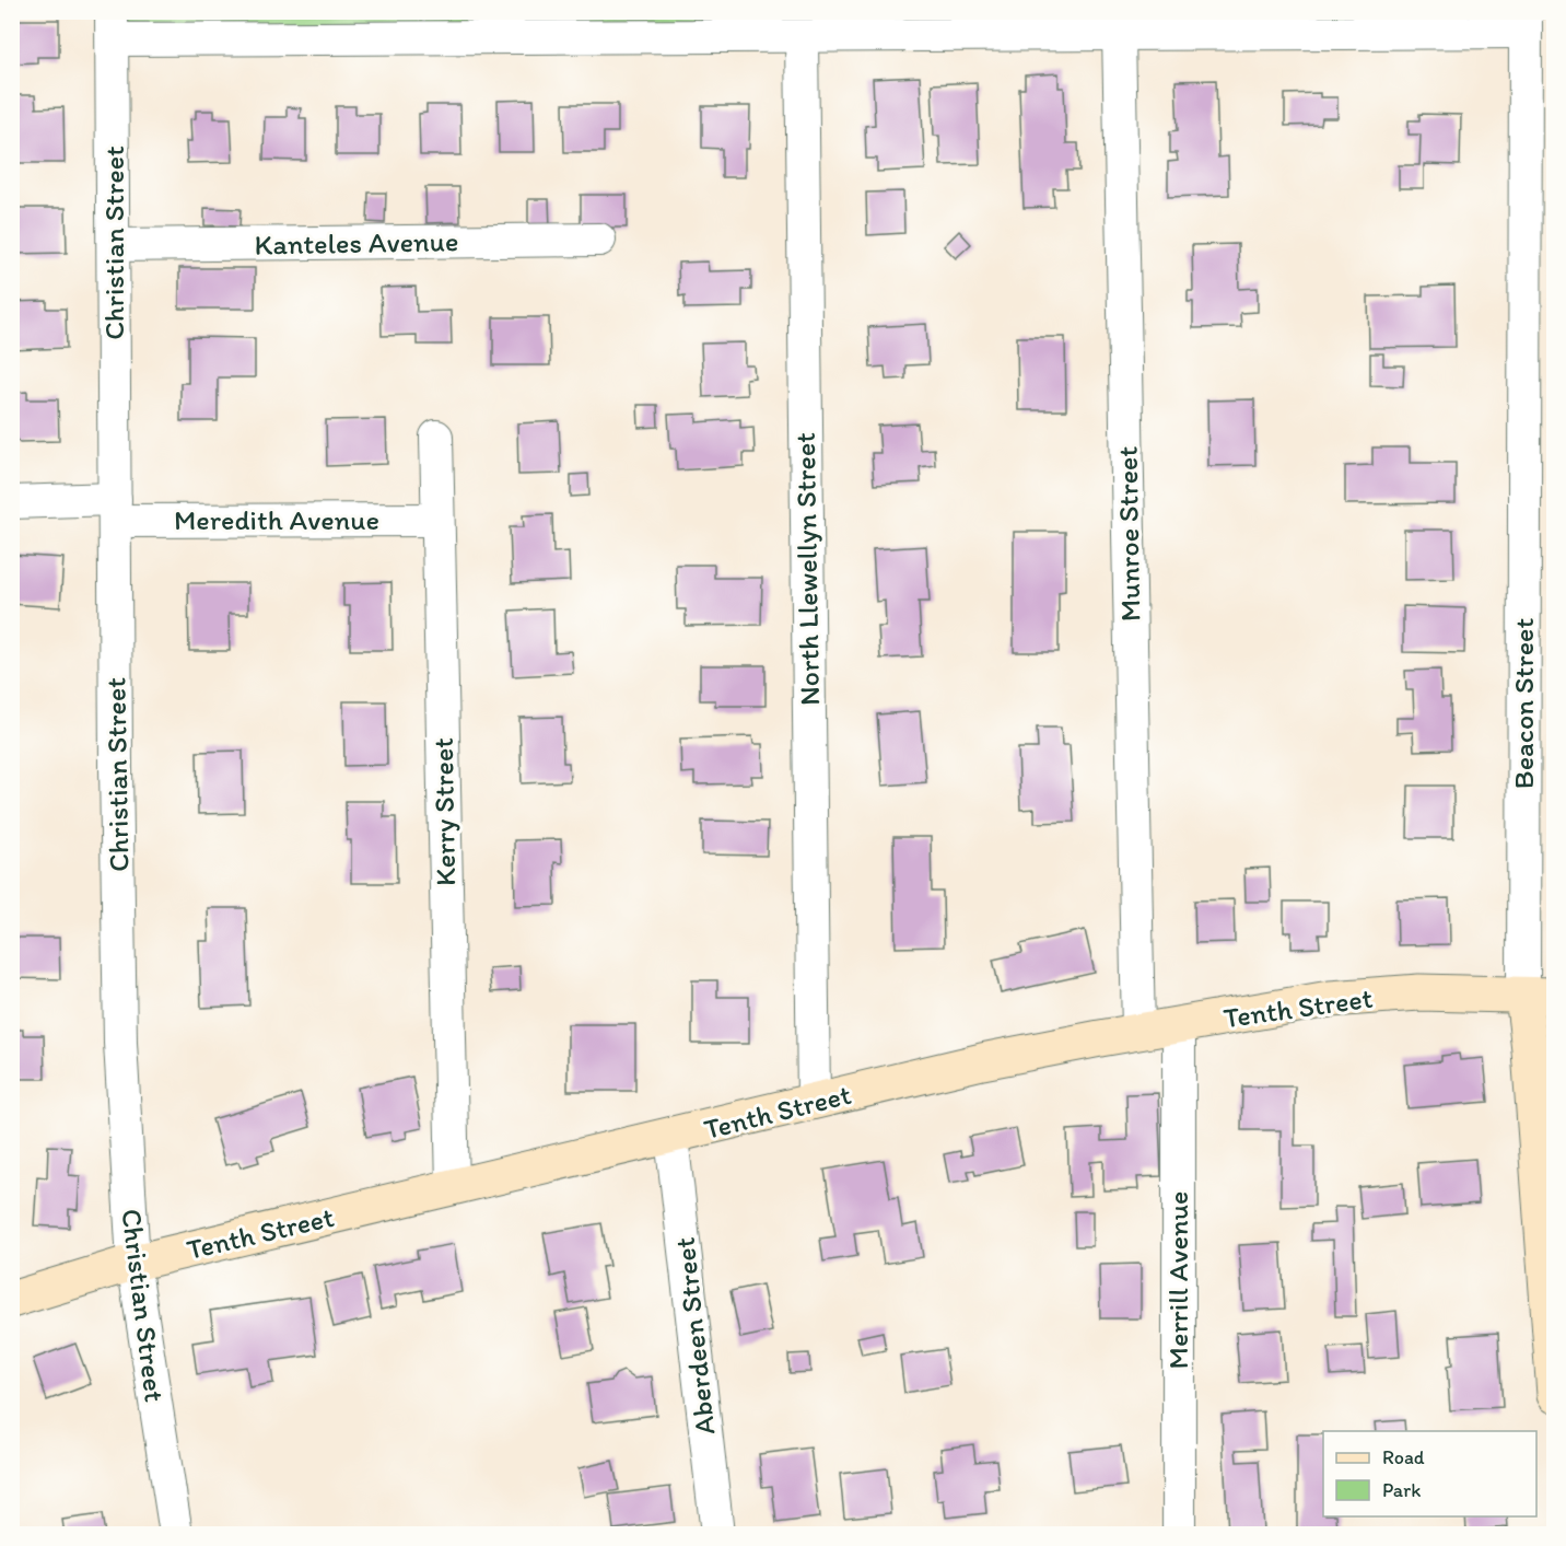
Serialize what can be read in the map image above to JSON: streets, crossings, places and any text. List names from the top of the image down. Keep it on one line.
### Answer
{"streets":{"street":["Christian Street","Kanteles Avenue","Meredith Avenue","Munroe Street","North Llewellyn Street","Beacon Street","Kerry Street","Tenth Street","Merrill Avenue","Aberdeen Street"]},"crossings":[["Christian Street","Kanteles Avenue"],["Christian Street","Meredith Avenue"],["Christian Street","Tenth Street"],["Meredith Avenue","Kerry Street"],["Munroe Street","Tenth Street"],["North Llewellyn Street","Tenth Street"],["Beacon Street","Tenth Street"],["Kerry Street","Tenth Street"],["Tenth Street","Merrill Avenue"],["Tenth Street","Aberdeen Street"]],"legend":["Road","Park"]}
